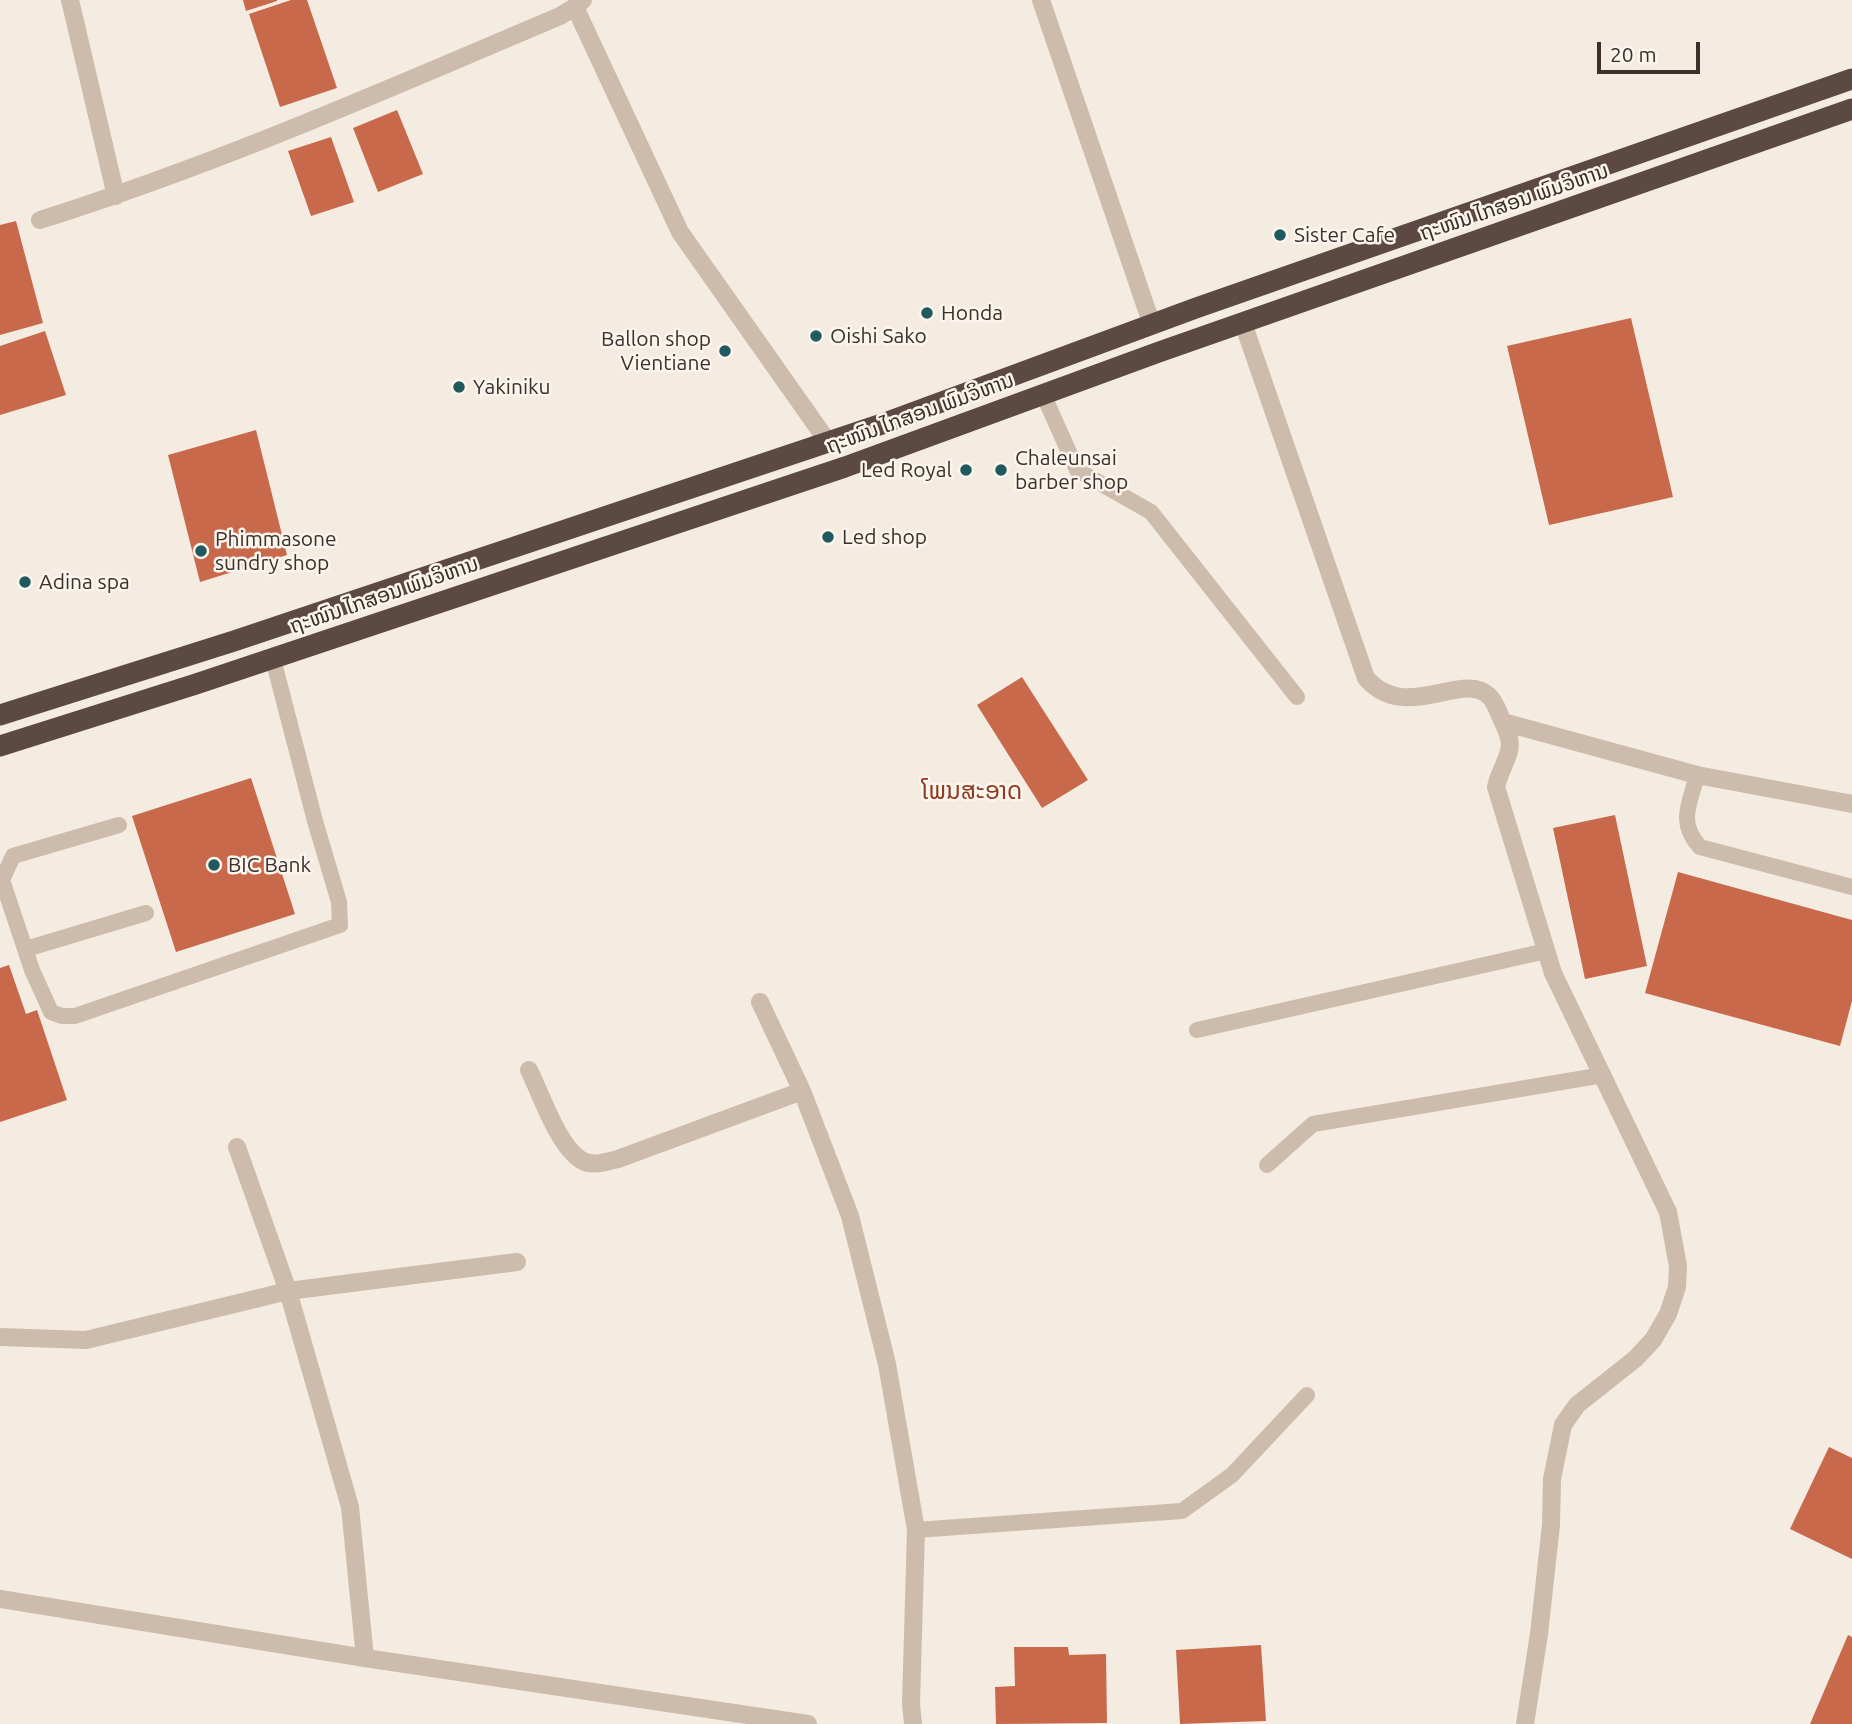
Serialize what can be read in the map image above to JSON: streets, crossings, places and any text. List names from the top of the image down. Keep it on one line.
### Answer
{"streets":{"highway":["ຖະໜົນ ໄກສອນ ພົມວິຫານ"]},"districts":["ໂພນສະອາດ"],"places":["Sister Cafe","Honda","Oishi Sako","Ballon shop Vientiane","Yakiniku","Led Royal","Chaleunsai barber shop","Led shop","Phimmasone sundry shop","Adina spa","BIC Bank"],"scale_bar":"20 m"}
